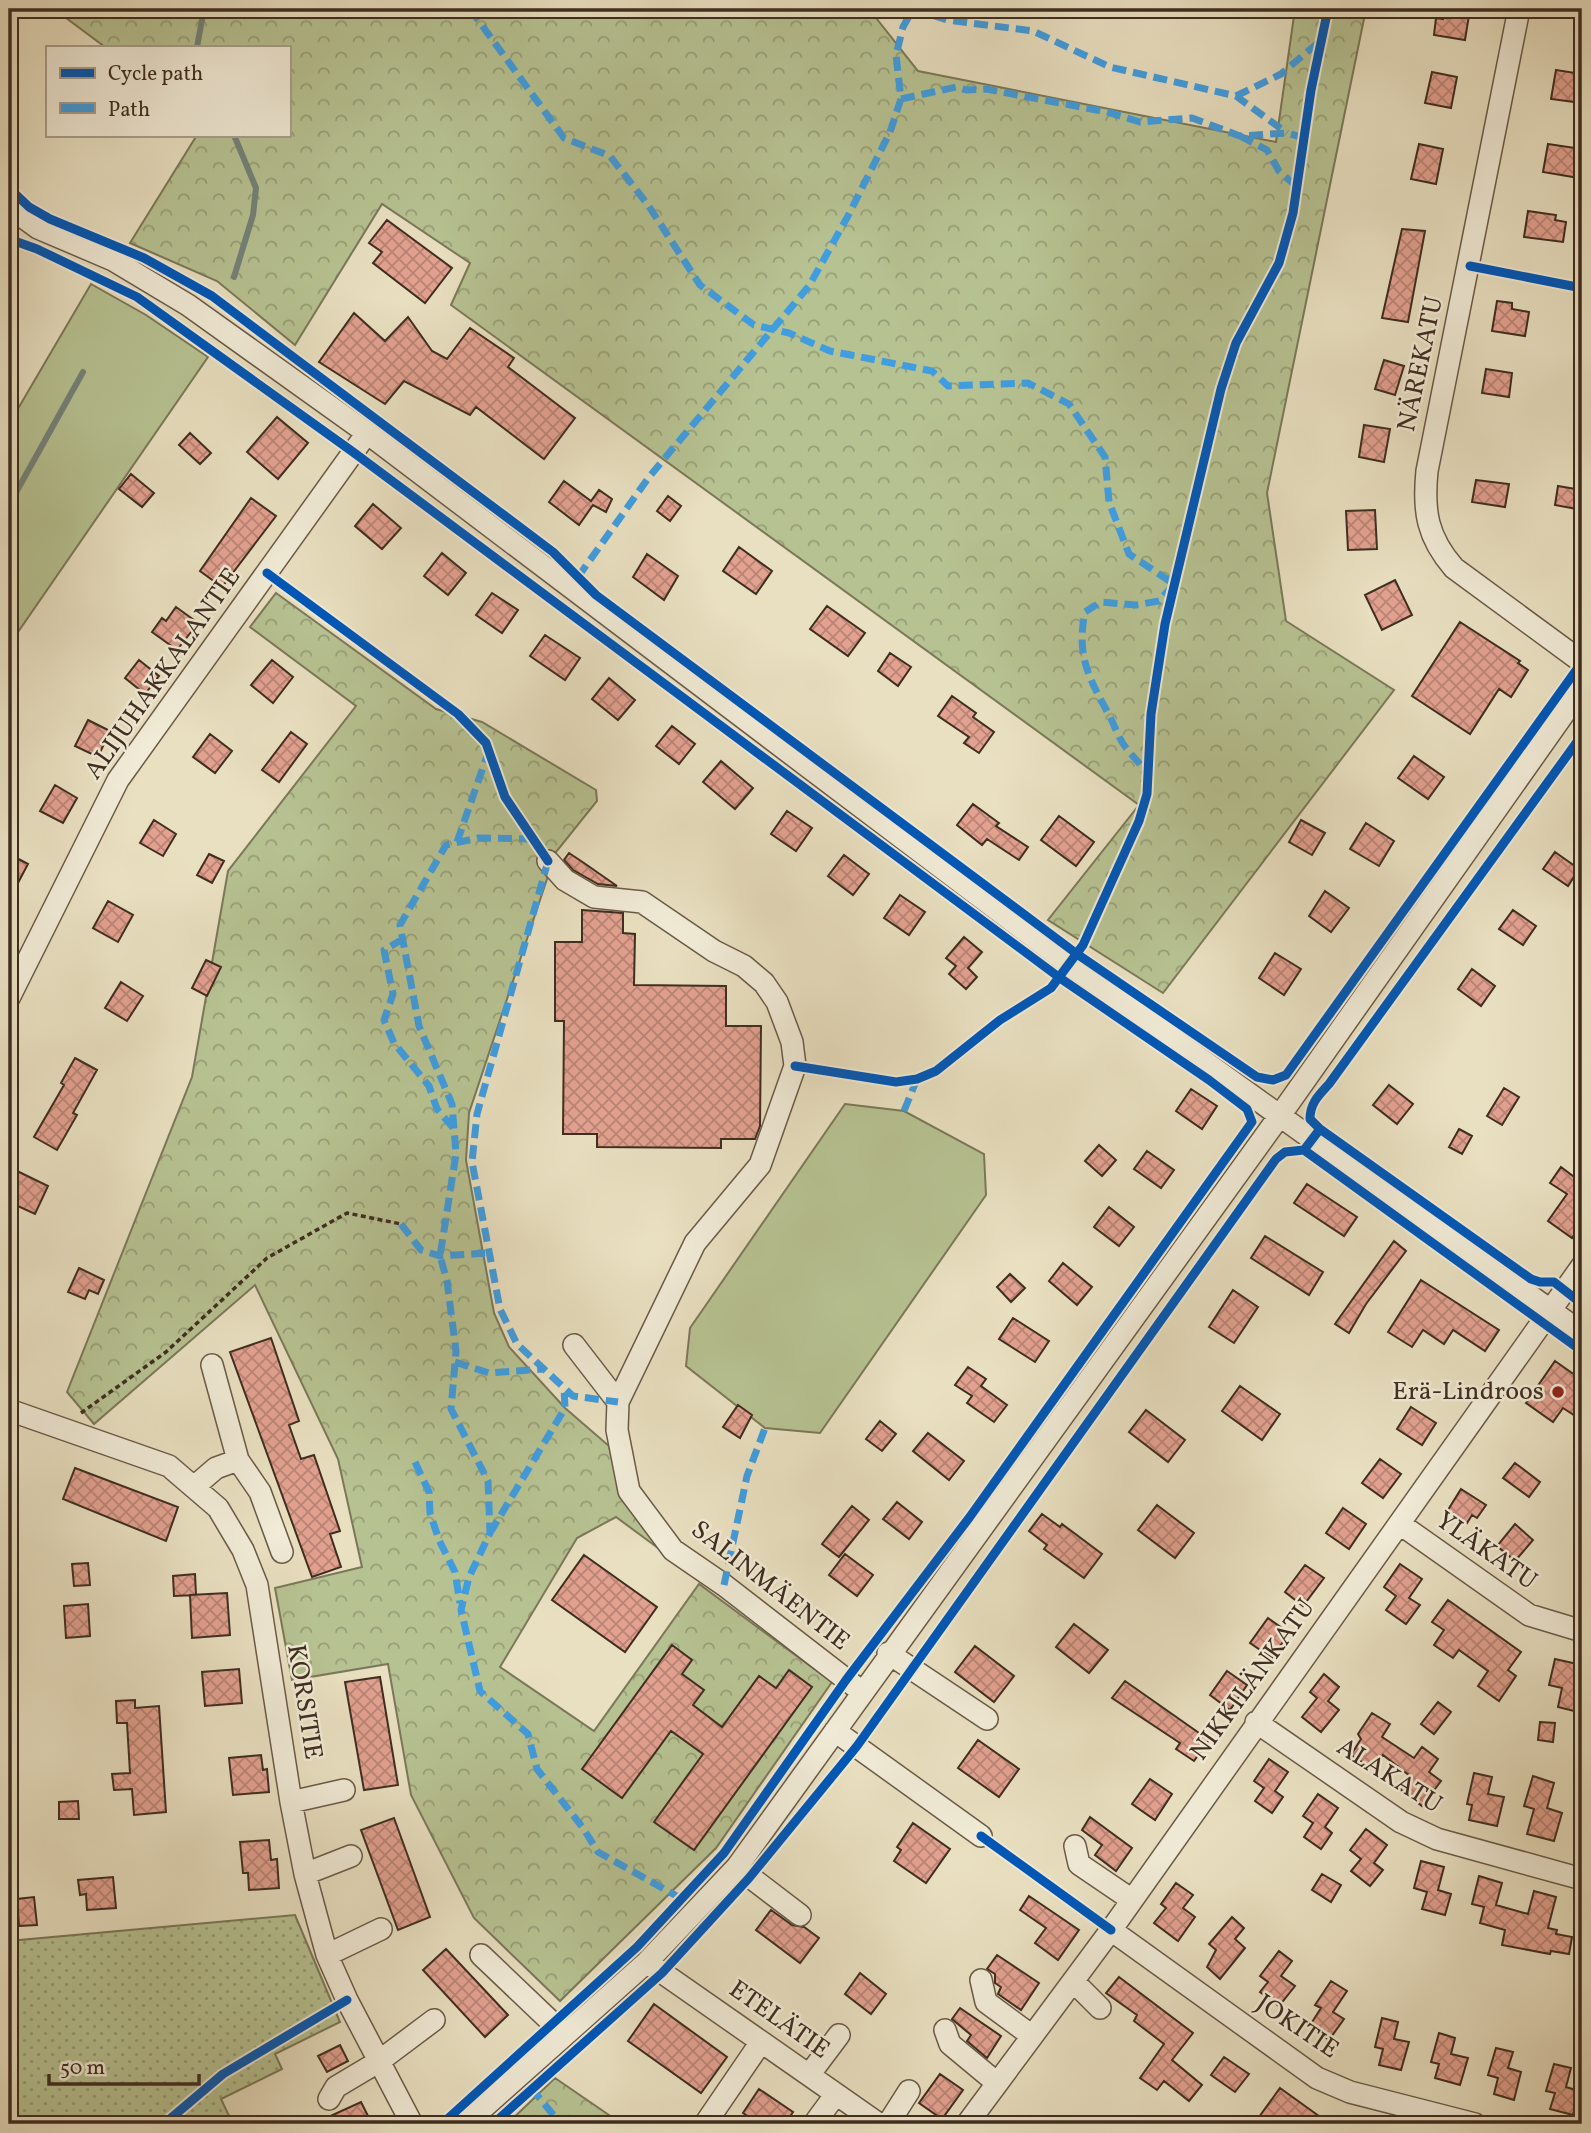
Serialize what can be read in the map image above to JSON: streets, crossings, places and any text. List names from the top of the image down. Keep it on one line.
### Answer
{"streets":{"street":["NÄREKATU","ALIJUHAKKALANTIE","YLÄKATU","SALINMÄENTIE","NIKKILÄNKATU","KORSITIE","ALAKATU","ETELÄTIE","JOKITIE"]},"crossings":[["YLÄKATU","NIKKILÄNKATU"],["NIKKILÄNKATU","ALAKATU"],["NIKKILÄNKATU","JOKITIE"]],"places":["Erä-Lindroos"],"legend":["Cycle path","Path"],"scale_bar":"50 m"}
